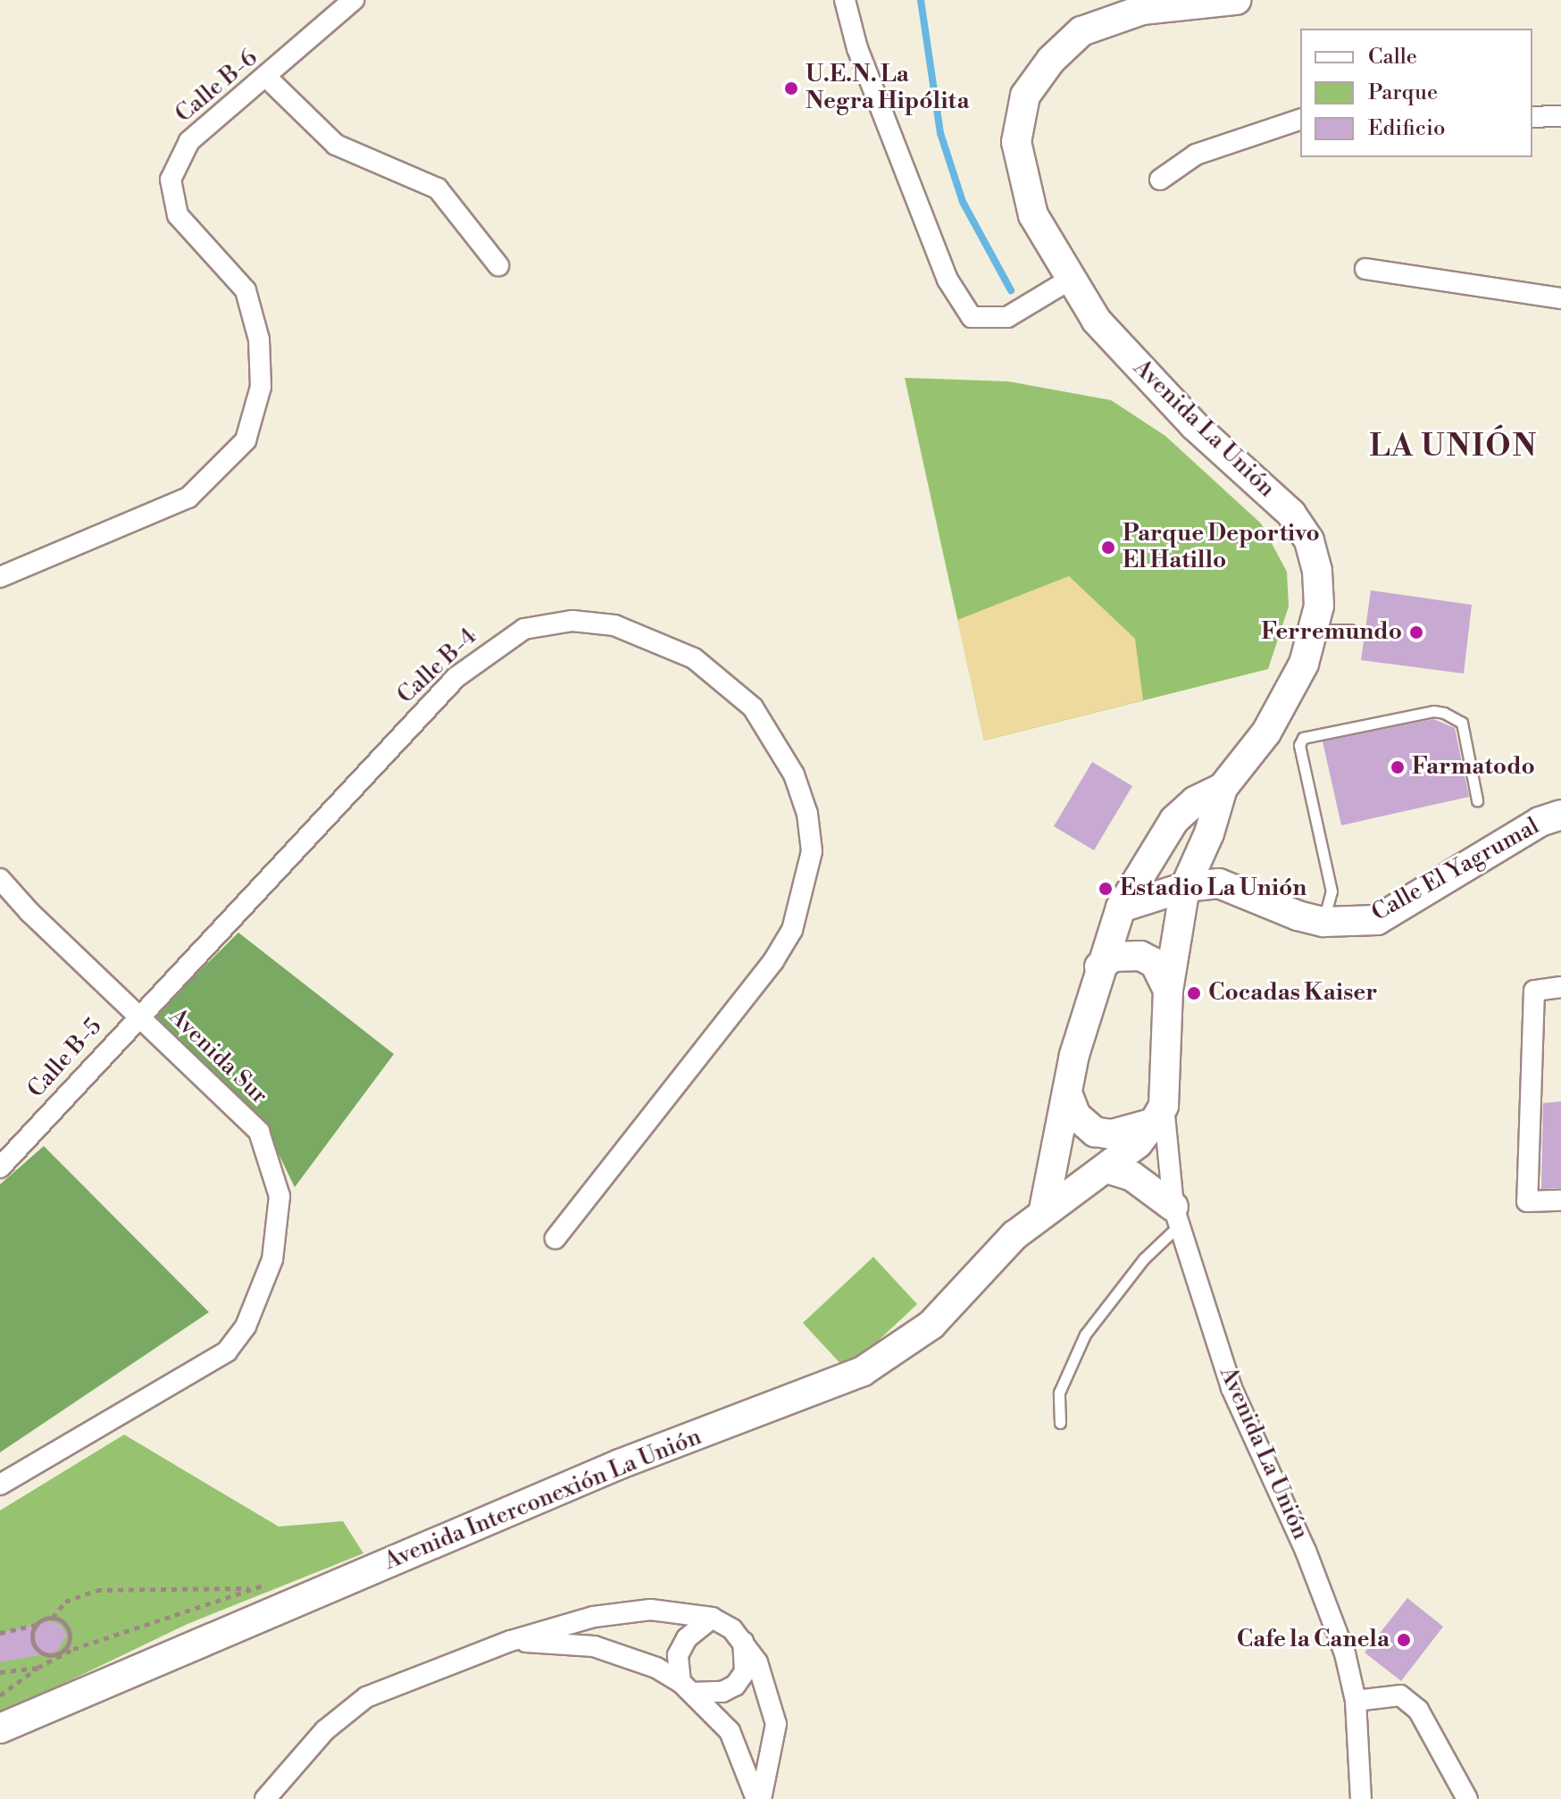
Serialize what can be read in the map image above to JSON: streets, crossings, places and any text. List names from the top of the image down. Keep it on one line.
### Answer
{"streets":{"street":["Calle B-6","Avenida La Unión","Calle B-4","Calle El Yagrumal","Avenida Sur","Calle B-5","Avenida Interconexión La Unión"]},"crossings":[["Avenida La Unión","Calle El Yagrumal"],["Avenida La Unión","Avenida Interconexión La Unión"],["Calle B-4","Avenida Sur"],["Calle B-4","Calle B-5"],["Avenida Sur","Calle B-5"]],"districts":["LA UNIÓN"],"places":["U.E.N. La Negra Hipólita","Parque Deportivo El Hatillo","Ferremundo","Farmatodo","Estadio La Unión","Cocadas Kaiser","Cafe la Canela"],"legend":["Calle","Parque","Edificio"]}
